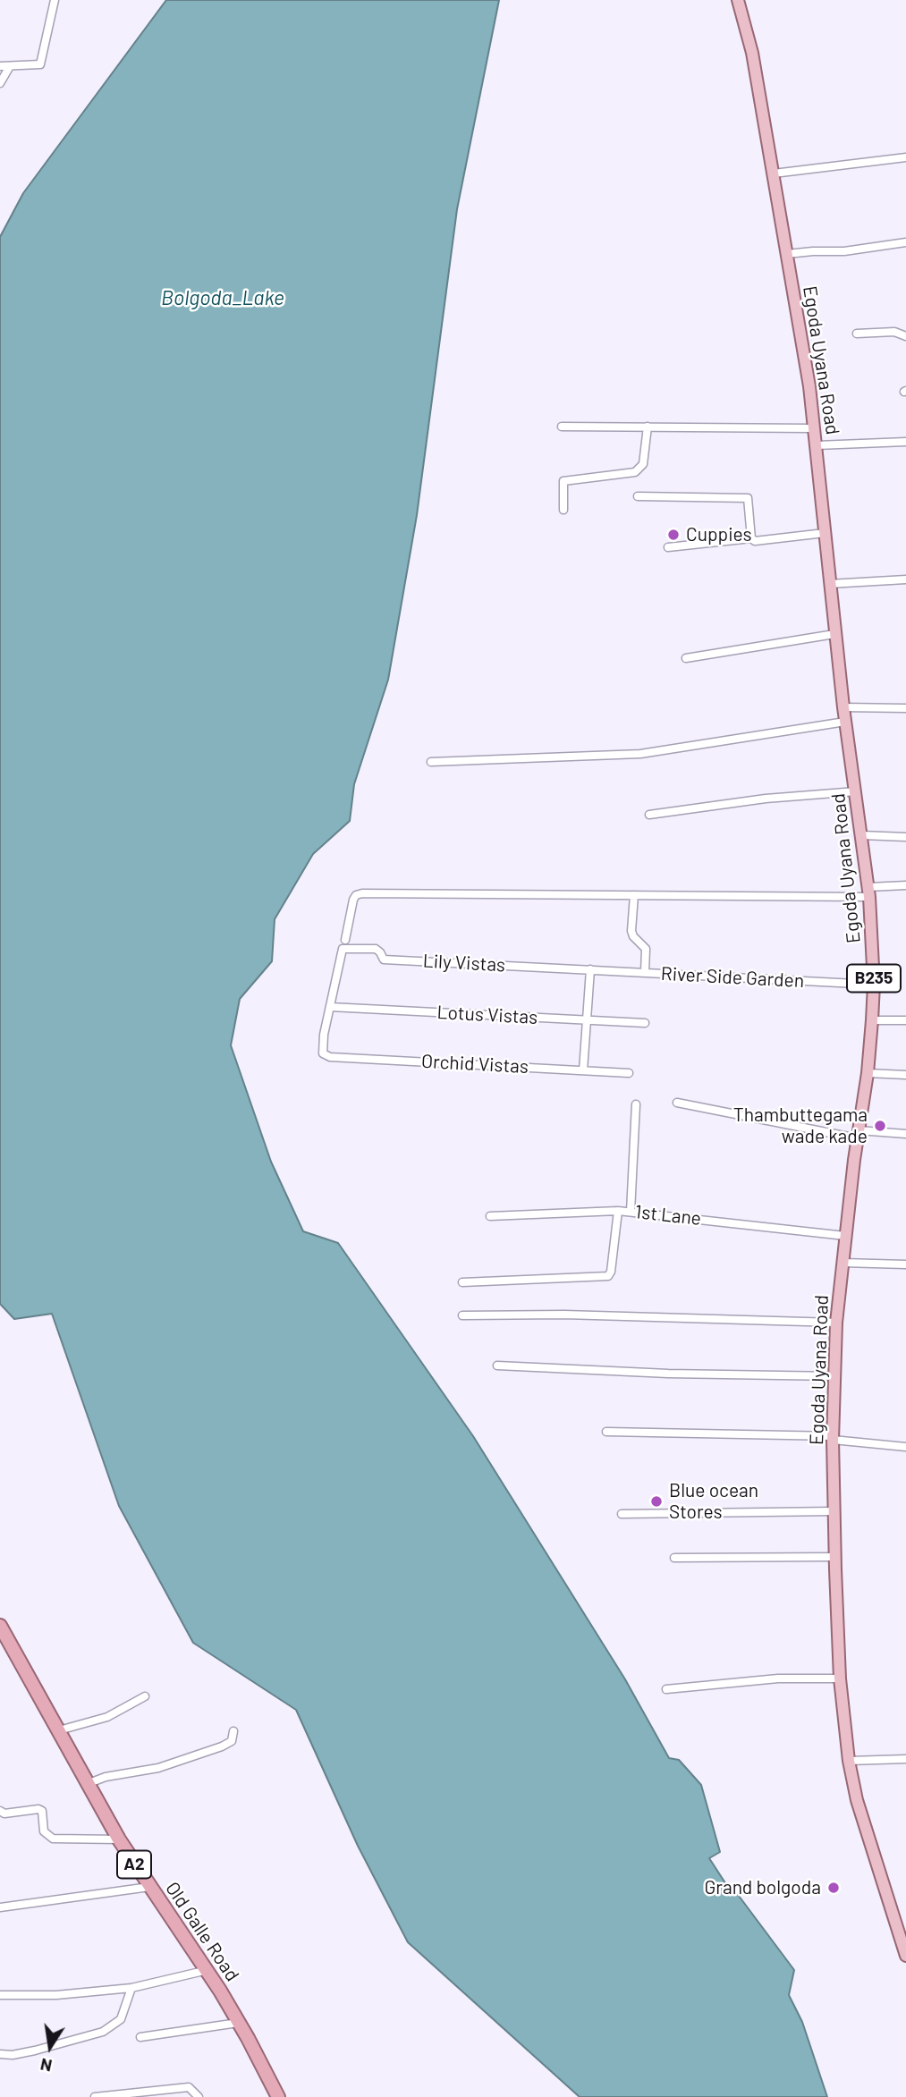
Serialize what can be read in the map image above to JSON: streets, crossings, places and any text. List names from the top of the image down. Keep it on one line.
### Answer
{"streets":{"highway":["A2","Old Galle Road"],"main road":["Egoda Uyana Road","B235"],"street":["Lily Vistas","River Side Garden","Lotus Vistas","Orchid Vistas","1st Lane"]},"crossings":[["Egoda Uyana Road","River Side Garden"],["Egoda Uyana Road","1st Lane"],["Lily Vistas","River Side Garden"],["Lily Vistas","Lotus Vistas"],["Lily Vistas","Orchid Vistas"],["Lotus Vistas","Orchid Vistas"]],"water":["Bolgoda_Lake"],"places":["Cuppies","Thambuttegama wade kade","Blue ocean Stores","Grand bolgoda"],"north":"bottom"}
